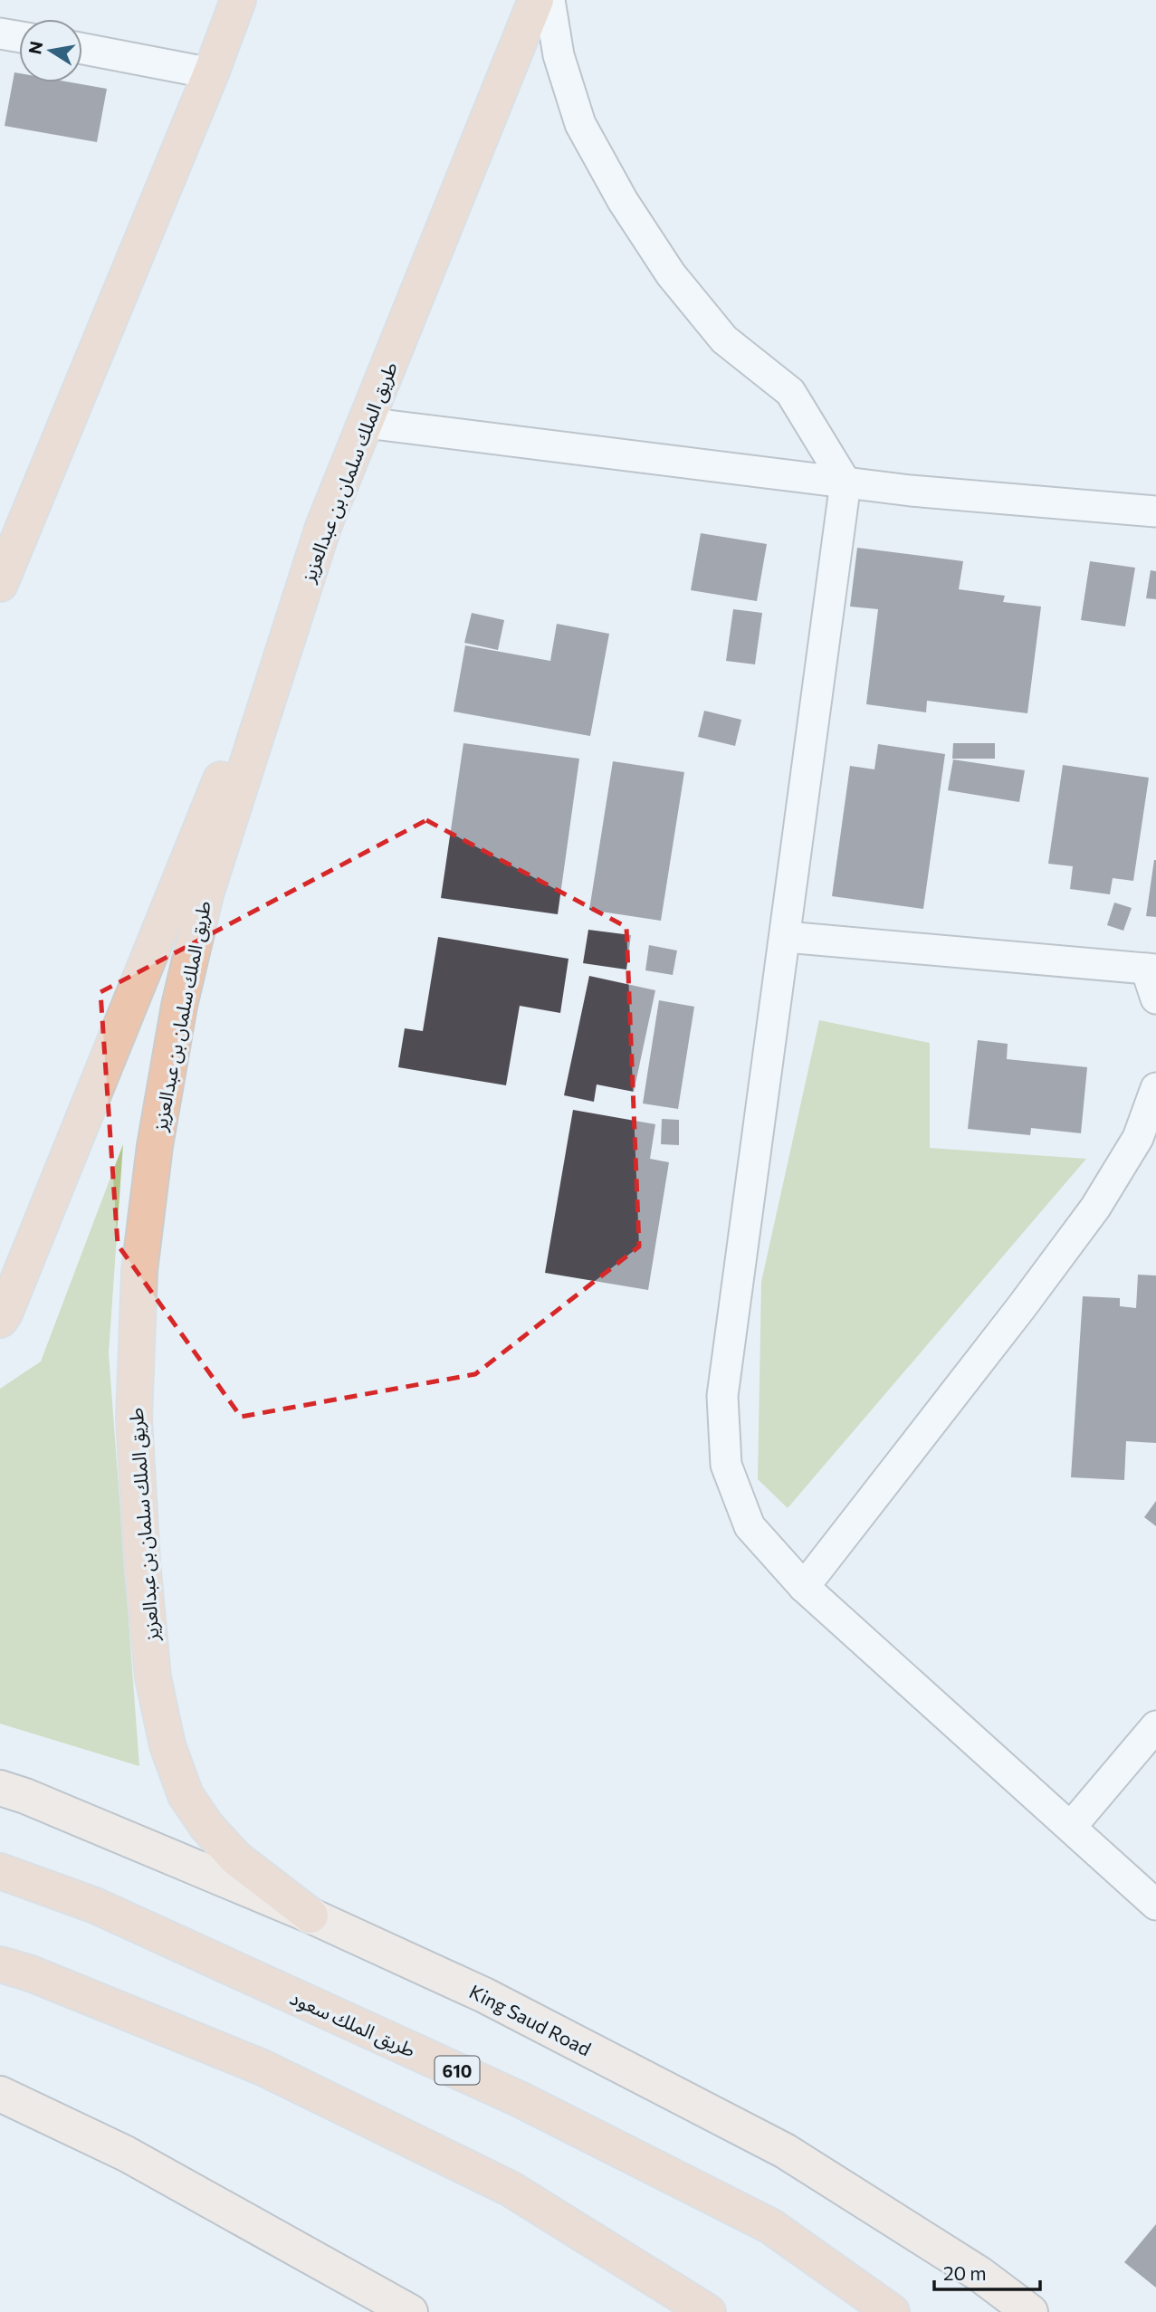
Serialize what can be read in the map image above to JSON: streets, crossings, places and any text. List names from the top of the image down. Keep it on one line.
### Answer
{"streets":{"main road":["طريق الملك سلمان بن عبدالعزيز","King Saud Road","طريق الملك سعود","610"]},"crossings":[["طريق الملك سلمان بن عبدالعزيز","King Saud Road"]],"scale_bar":"20 m","north":"left"}
